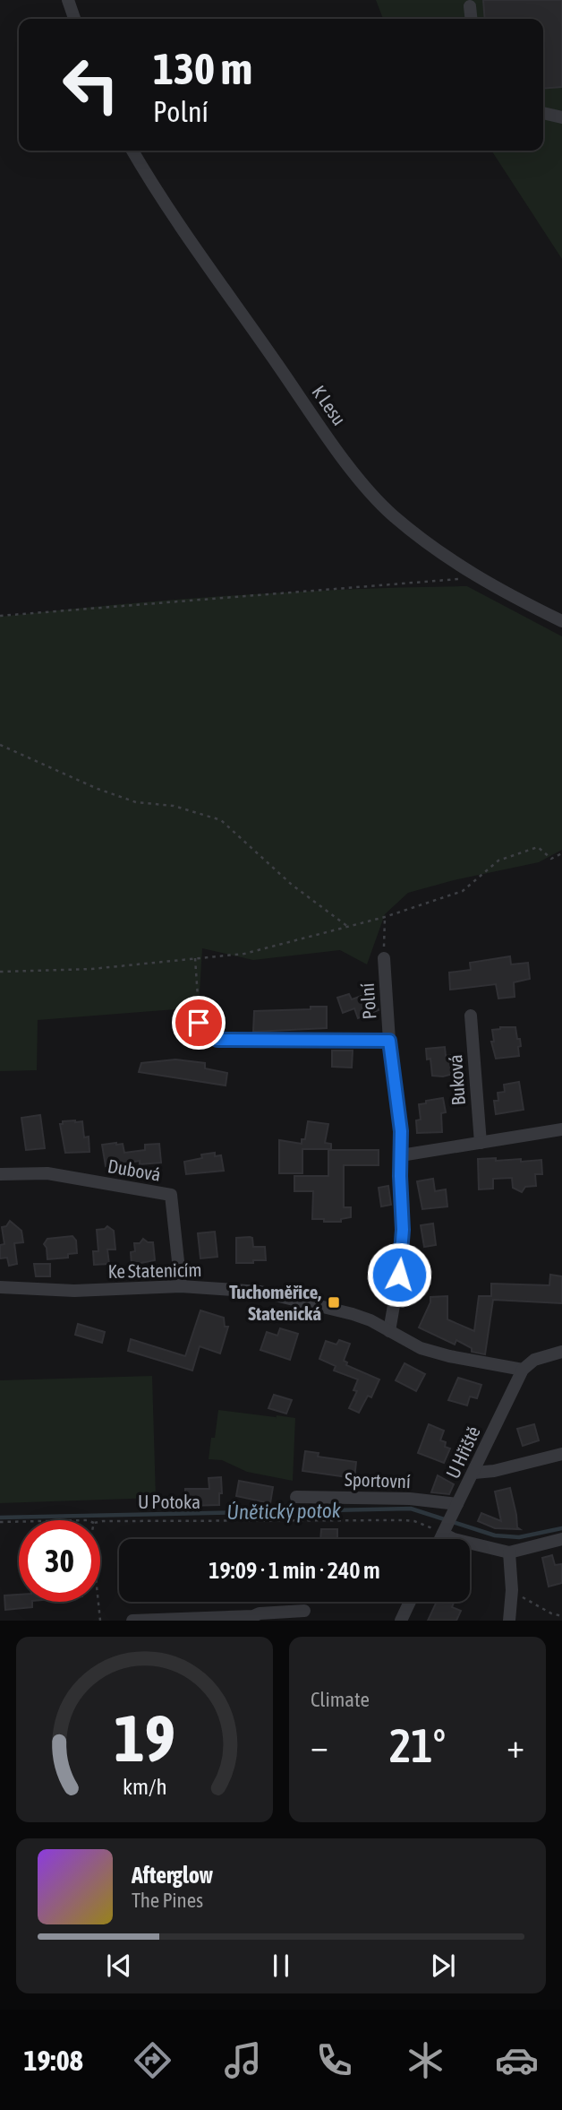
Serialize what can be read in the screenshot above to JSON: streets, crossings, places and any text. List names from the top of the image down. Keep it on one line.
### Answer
{"streets":{"street":["K Lesu","Polní","Buková","Dubová","Ke Statenicím","U Hřiště","Sportovní"],"path":["U Potoka"]},"crossings":[["Polní","Ke Statenicím"],["Dubová","Ke Statenicím"],["Ke Statenicím","U Hřiště"],["U Hřiště","Sportovní"],["U Hřiště","U Potoka"]],"water":["Únětický potok"],"places":{"transit":["Tuchoměřice, Statenická"]},"page":{"turn":["130 m","Polní"],"limit":"30","trip":"19:09 · 1 min · 240 m","tile":"Climate","heat":["−","21°","+"],"song":["Afterglow","The Pines"],"tabs":"19:08","gauge":["19","km/h"]}}
